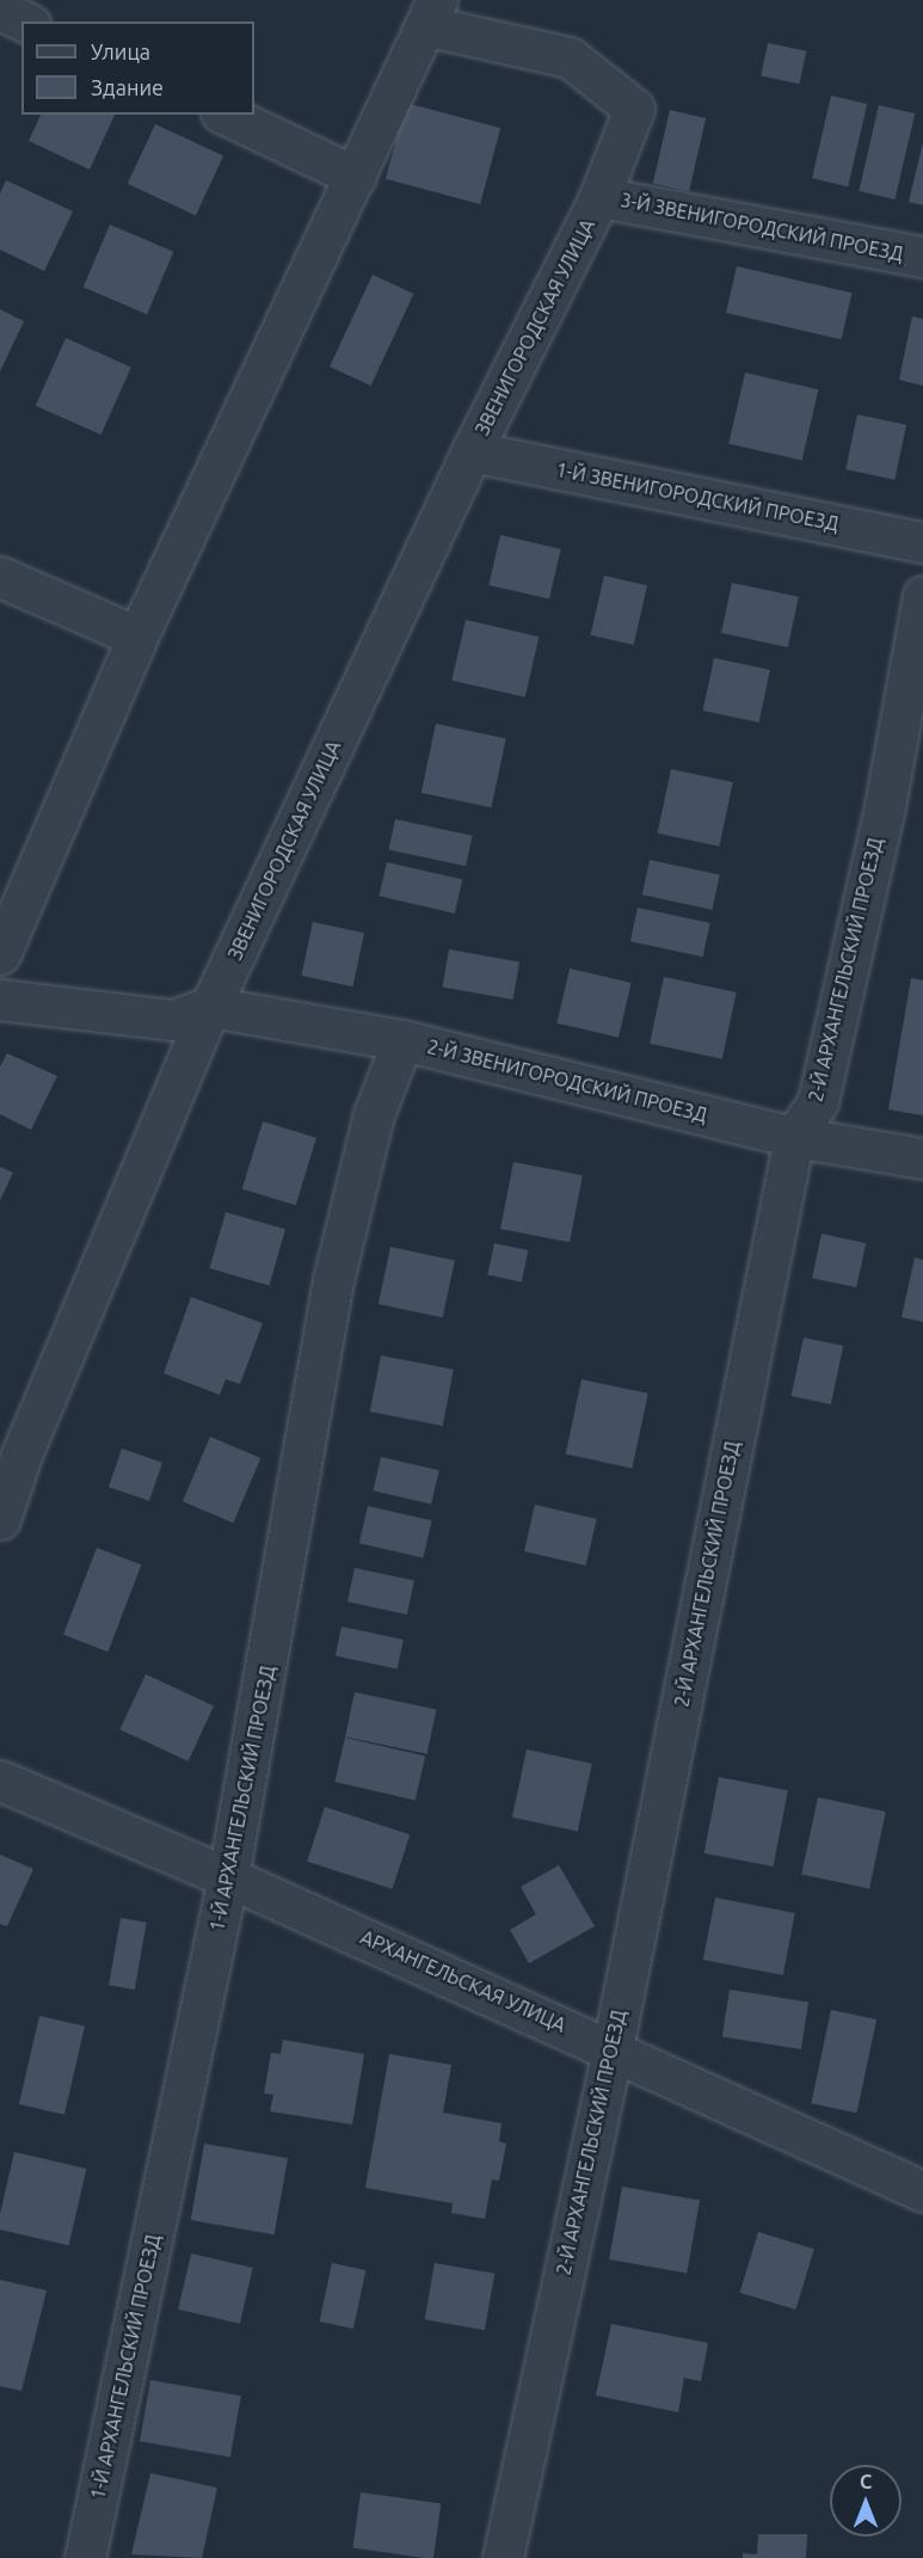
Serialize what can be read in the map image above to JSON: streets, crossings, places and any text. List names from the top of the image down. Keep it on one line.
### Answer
{"streets":{"street":["3-Й ЗВЕНИГОРОДСКИЙ ПРОЕЗД","ЗВЕНИГОРОДСКАЯ УЛИЦА","1-Й ЗВЕНИГОРОДСКИЙ ПРОЕЗД","2-Й АРХАНГЕЛЬСКИЙ ПРОЕЗД","2-Й ЗВЕНИГОРОДСКИЙ ПРОЕЗД","1-Й АРХАНГЕЛЬСКИЙ ПРОЕЗД","АРХАНГЕЛЬСКАЯ УЛИЦА"]},"crossings":[["3-Й ЗВЕНИГОРОДСКИЙ ПРОЕЗД","ЗВЕНИГОРОДСКАЯ УЛИЦА"],["ЗВЕНИГОРОДСКАЯ УЛИЦА","1-Й ЗВЕНИГОРОДСКИЙ ПРОЕЗД"],["ЗВЕНИГОРОДСКАЯ УЛИЦА","2-Й ЗВЕНИГОРОДСКИЙ ПРОЕЗД"],["2-Й АРХАНГЕЛЬСКИЙ ПРОЕЗД","2-Й ЗВЕНИГОРОДСКИЙ ПРОЕЗД"],["2-Й АРХАНГЕЛЬСКИЙ ПРОЕЗД","АРХАНГЕЛЬСКАЯ УЛИЦА"],["2-Й ЗВЕНИГОРОДСКИЙ ПРОЕЗД","1-Й АРХАНГЕЛЬСКИЙ ПРОЕЗД"],["1-Й АРХАНГЕЛЬСКИЙ ПРОЕЗД","АРХАНГЕЛЬСКАЯ УЛИЦА"]],"legend":["Улица","Здание"],"north":"top"}
